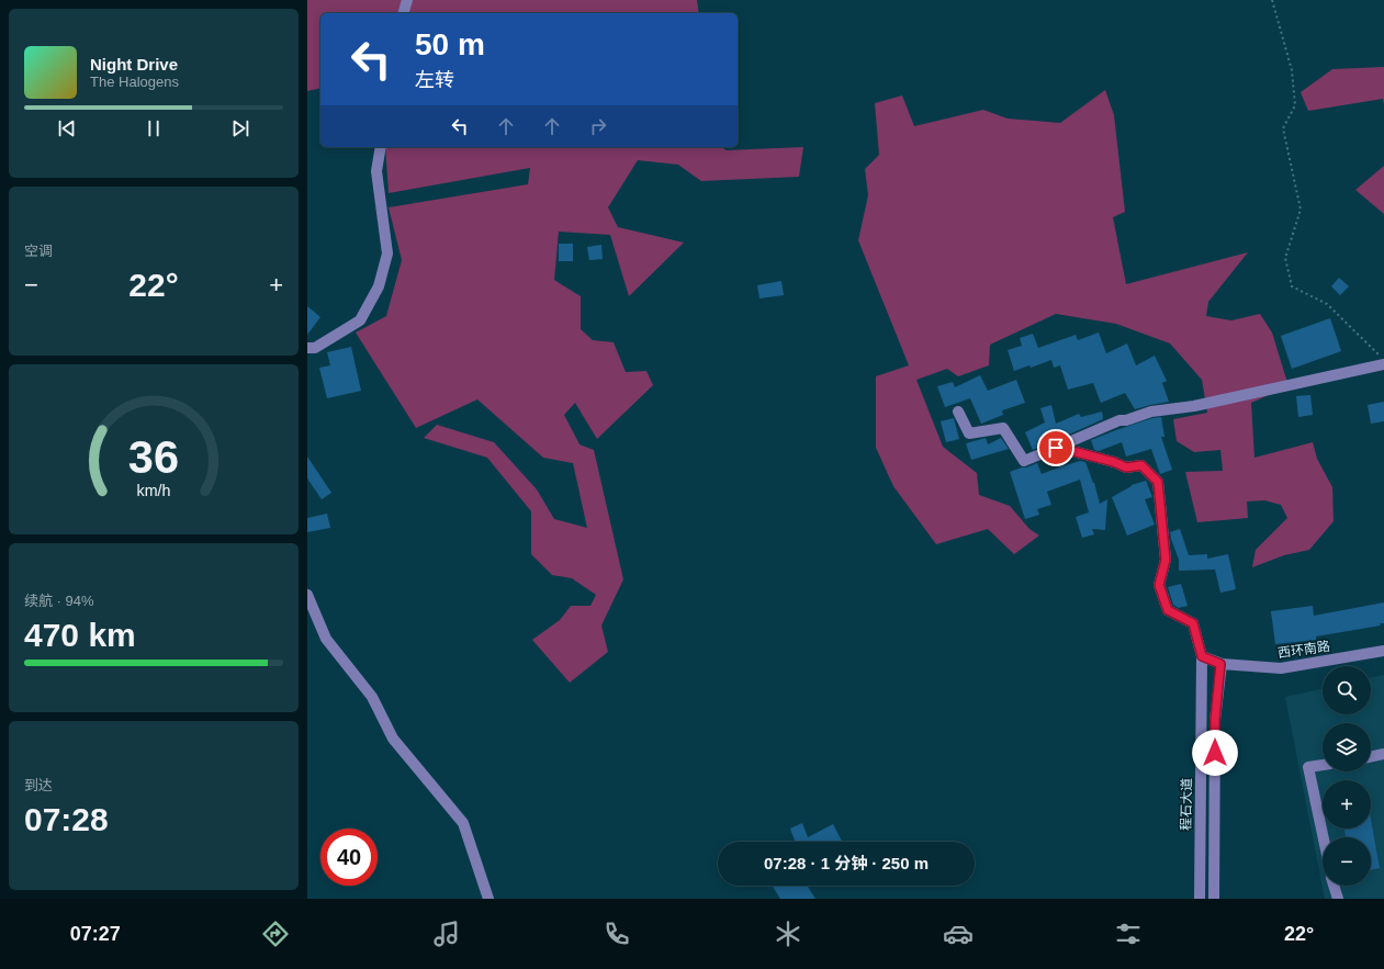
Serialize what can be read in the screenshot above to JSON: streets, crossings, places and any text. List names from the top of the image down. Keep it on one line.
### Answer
{"streets":{"street":["西环南路","程石大道"]},"crossings":[["西环南路","程石大道"]],"page":{"turn":["50 m","左转"],"song":["Night Drive","The Halogens"],"tile":["空调",["续航 · 94%","470 km"],["到达","07:28"]],"heat":["−","22°","+"],"map_buttons":["+","−"],"limit":"40","trip":"07:28 · 1 分钟 · 250 m","tabs":["07:27","22°"],"gauge":["36","km/h"]}}
